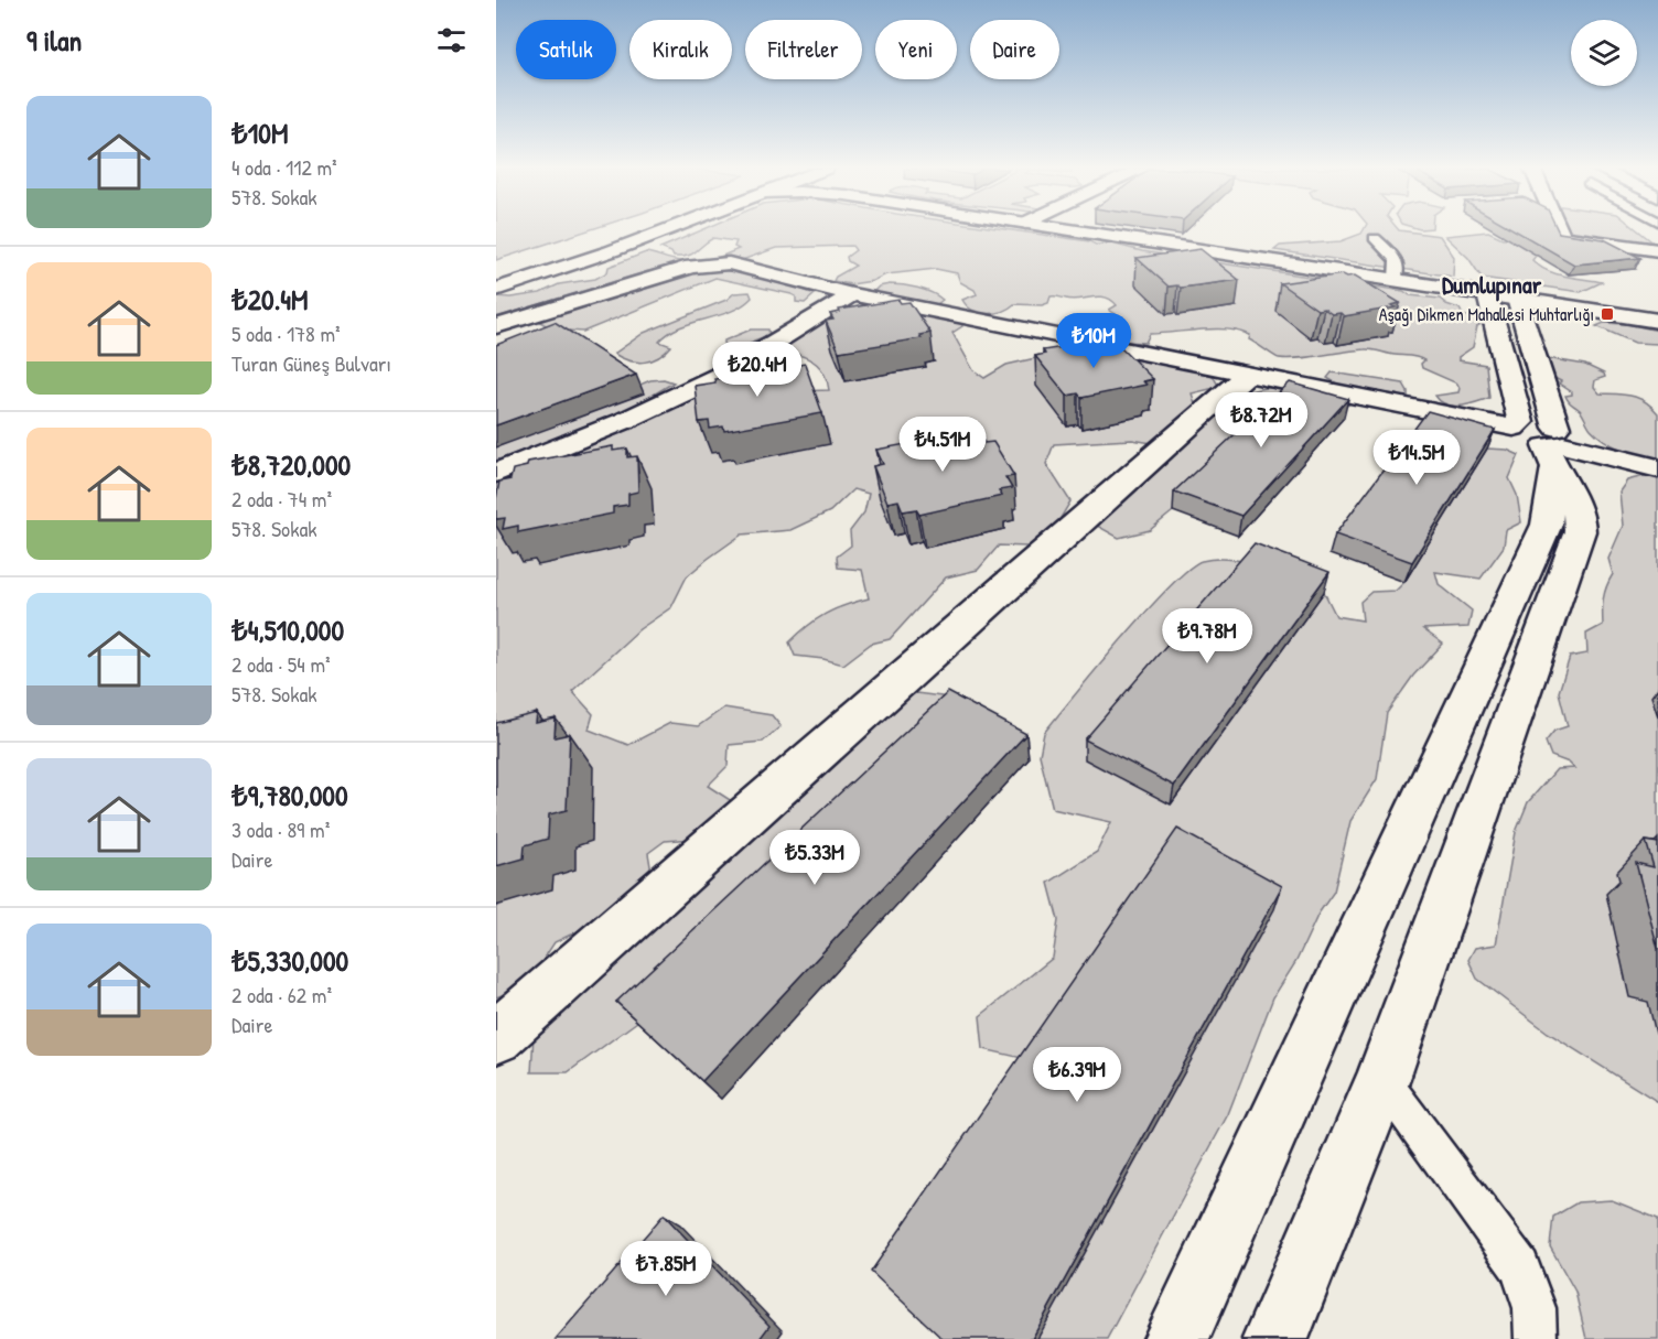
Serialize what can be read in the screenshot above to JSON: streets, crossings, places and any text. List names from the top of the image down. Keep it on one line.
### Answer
{"districts":["Dumlupınar"],"places":{"transit":["Aşağı Dikmen Mahallesi Muhtarlığı"]},"page":{"heading":"9 ilan","chip":["Satılık","Kiralık","Filtreler","Yeni","Daire"],"list":[{"name":"₺10M","note":"4 oda · 112 m² · 578. Sokak"},{"name":"₺20.4M","note":"5 oda · 178 m² · Turan Güneş Bulvarı"},{"name":"₺8,720,000","note":"2 oda · 74 m² · 578. Sokak"},{"name":"₺4,510,000","note":"2 oda · 54 m² · 578. Sokak"},{"name":"₺9,780,000","note":"3 oda · 89 m² · Daire"},{"name":"₺5,330,000","note":"2 oda · 62 m² · Daire"}],"price":["₺10M","₺20.4M","₺8.72M","₺4.51M","₺14.5M","₺9.78M","₺5.33M","₺6.39M","₺7.85M"]}}
